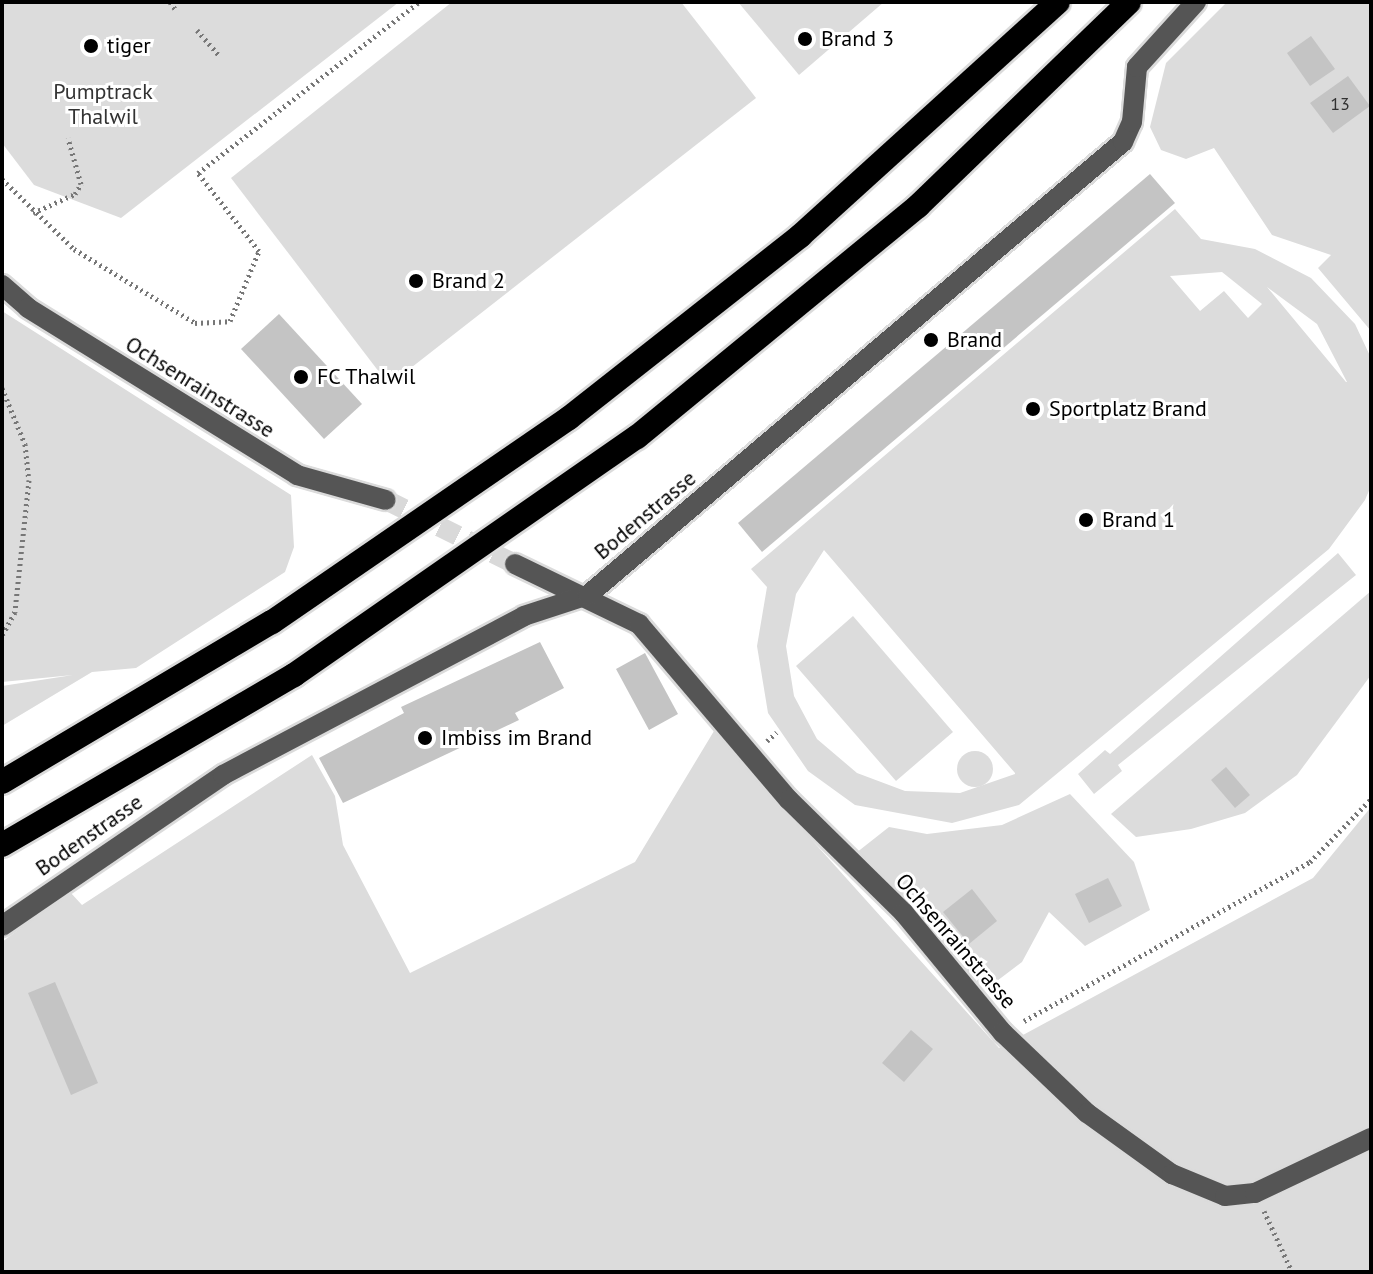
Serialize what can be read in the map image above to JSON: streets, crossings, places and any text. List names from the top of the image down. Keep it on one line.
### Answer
{"streets":{"street":["Ochsenrainstrasse","Bodenstrasse"]},"crossings":[["Ochsenrainstrasse","Bodenstrasse"]],"parks":["Pumptrack Thalwil"],"places":["Brand 3","tiger","Brand 2","Brand","FC Thalwil","Sportplatz Brand","Brand 1","Imbiss im Brand"],"house_numbers":["13"]}
